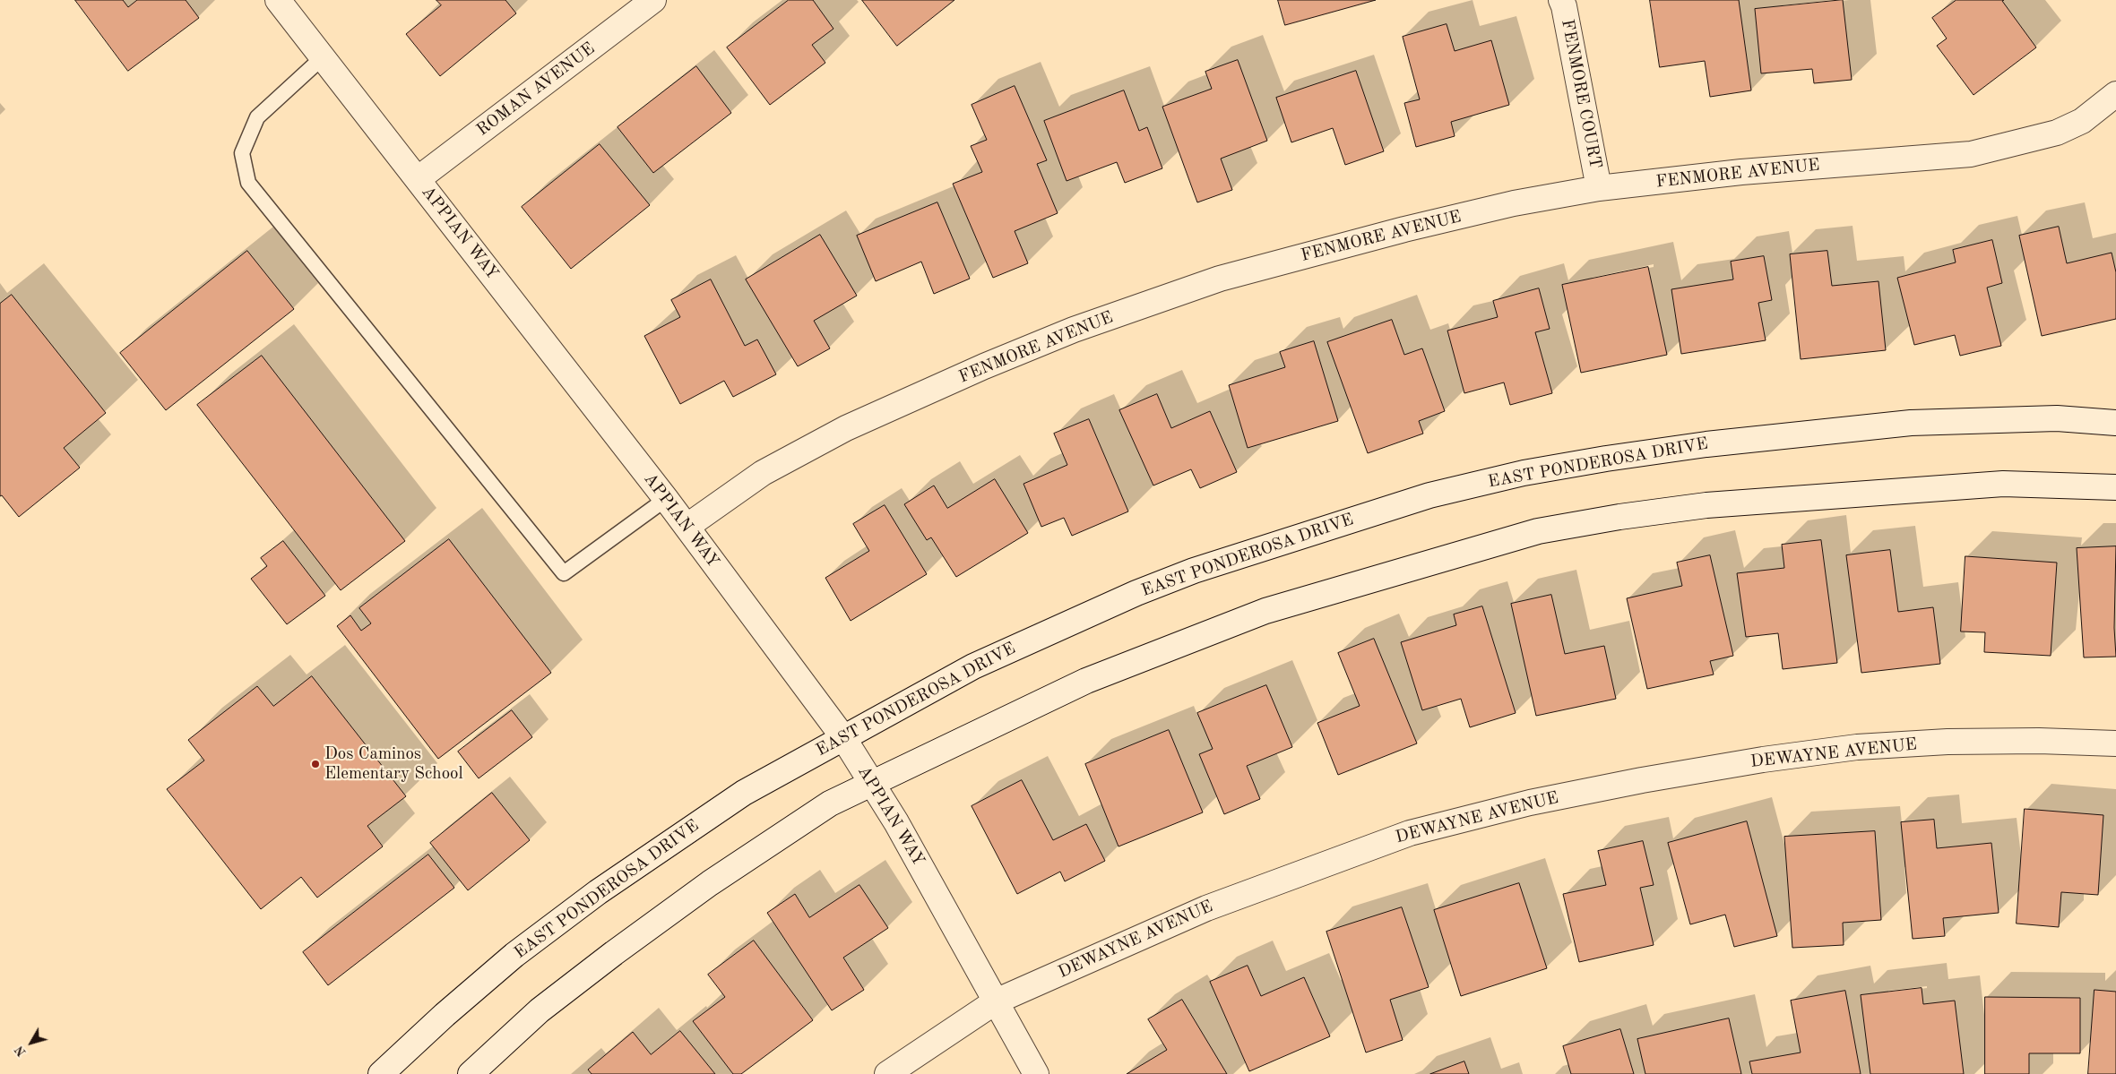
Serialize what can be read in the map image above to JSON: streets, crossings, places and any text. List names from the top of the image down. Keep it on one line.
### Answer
{"streets":{"street":["ROMAN AVENUE","FENMORE COURT","FENMORE AVENUE","APPIAN WAY","EAST PONDEROSA DRIVE","DEWAYNE AVENUE"]},"crossings":[["ROMAN AVENUE","APPIAN WAY"],["FENMORE COURT","FENMORE AVENUE"],["FENMORE AVENUE","APPIAN WAY"],["APPIAN WAY","EAST PONDEROSA DRIVE"],["APPIAN WAY","DEWAYNE AVENUE"]],"places":["Dos Caminos Elementary School"],"north":"bottom left"}
